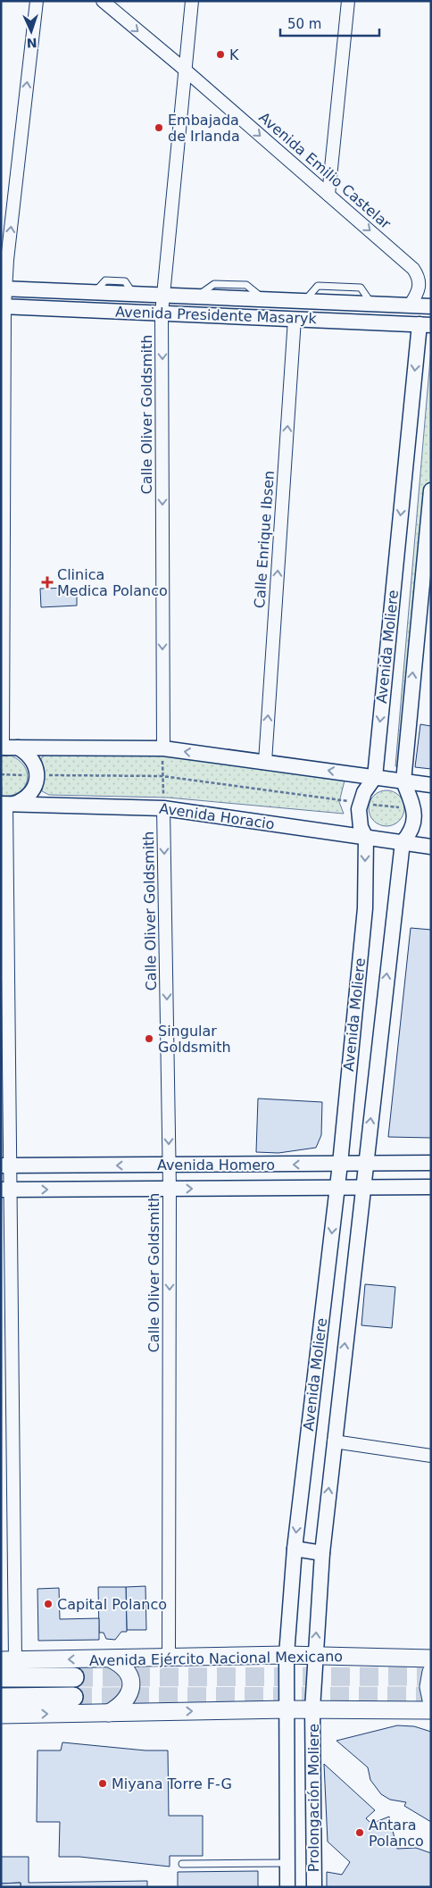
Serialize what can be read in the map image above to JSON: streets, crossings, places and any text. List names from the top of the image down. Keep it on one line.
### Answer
{"streets":{"main road":["Avenida Ejército Nacional Mexicano"],"street":["Avenida Emilio Castelar","Avenida Presidente Masaryk","Calle Oliver Goldsmith","Calle Enrique Ibsen","Avenida Moliere","Avenida Horacio","Avenida Homero","Prolongación Moliere"]},"crossings":[["Avenida Emilio Castelar","Avenida Presidente Masaryk"],["Avenida Emilio Castelar","Calle Oliver Goldsmith"],["Avenida Presidente Masaryk","Calle Oliver Goldsmith"],["Avenida Presidente Masaryk","Calle Enrique Ibsen"],["Avenida Presidente Masaryk","Avenida Moliere"],["Calle Oliver Goldsmith","Avenida Horacio"],["Calle Oliver Goldsmith","Avenida Homero"],["Calle Oliver Goldsmith","Avenida Ejército Nacional Mexicano"],["Avenida Moliere","Avenida Horacio"],["Avenida Moliere","Avenida Homero"],["Avenida Moliere","Avenida Ejército Nacional Mexicano"],["Avenida Moliere","Prolongación Moliere"]],"one_way":["Avenida Emilio Castelar","Calle Oliver Goldsmith","Calle Enrique Ibsen"],"places":{"other":["K","Embajada de Irlanda","Singular Goldsmith","Capital Polanco","Miyana Torre F-G","Antara Polanco"],"health":["Clinica Medica Polanco"]},"scale_bar":"50 m","north":"bottom"}
